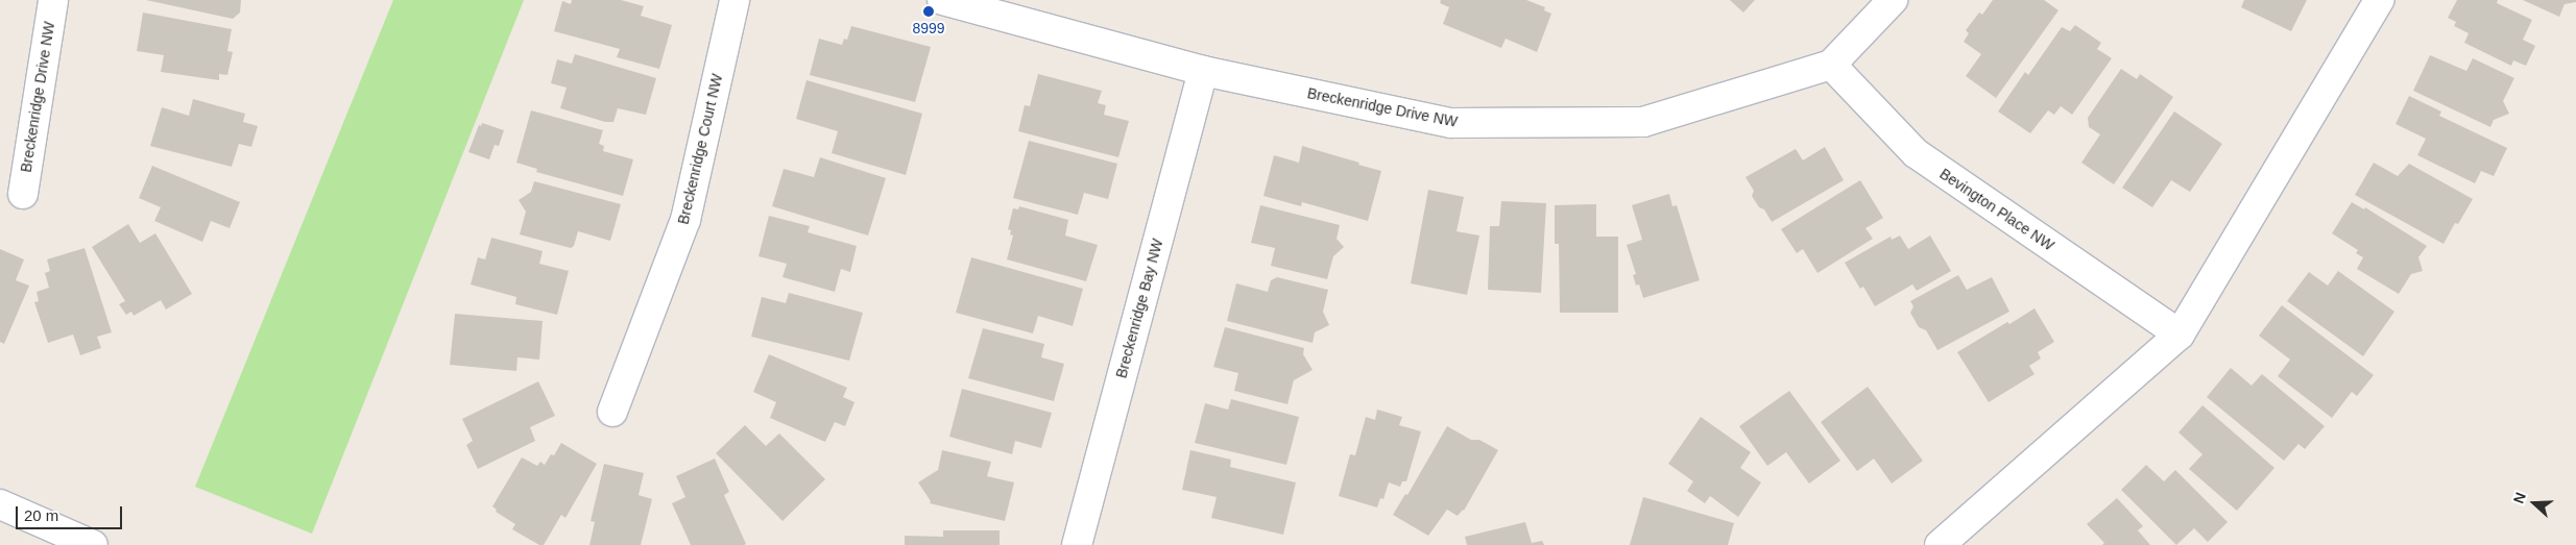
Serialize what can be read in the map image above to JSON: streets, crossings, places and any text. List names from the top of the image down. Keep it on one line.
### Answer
{"streets":{"street":["Breckenridge Drive NW","Breckenridge Court NW","Bevington Place NW","Breckenridge Bay NW"]},"crossings":[["Breckenridge Drive NW","Bevington Place NW"],["Breckenridge Drive NW","Breckenridge Bay NW"]],"places":["8999"],"scale_bar":"20 m","north":"left"}
